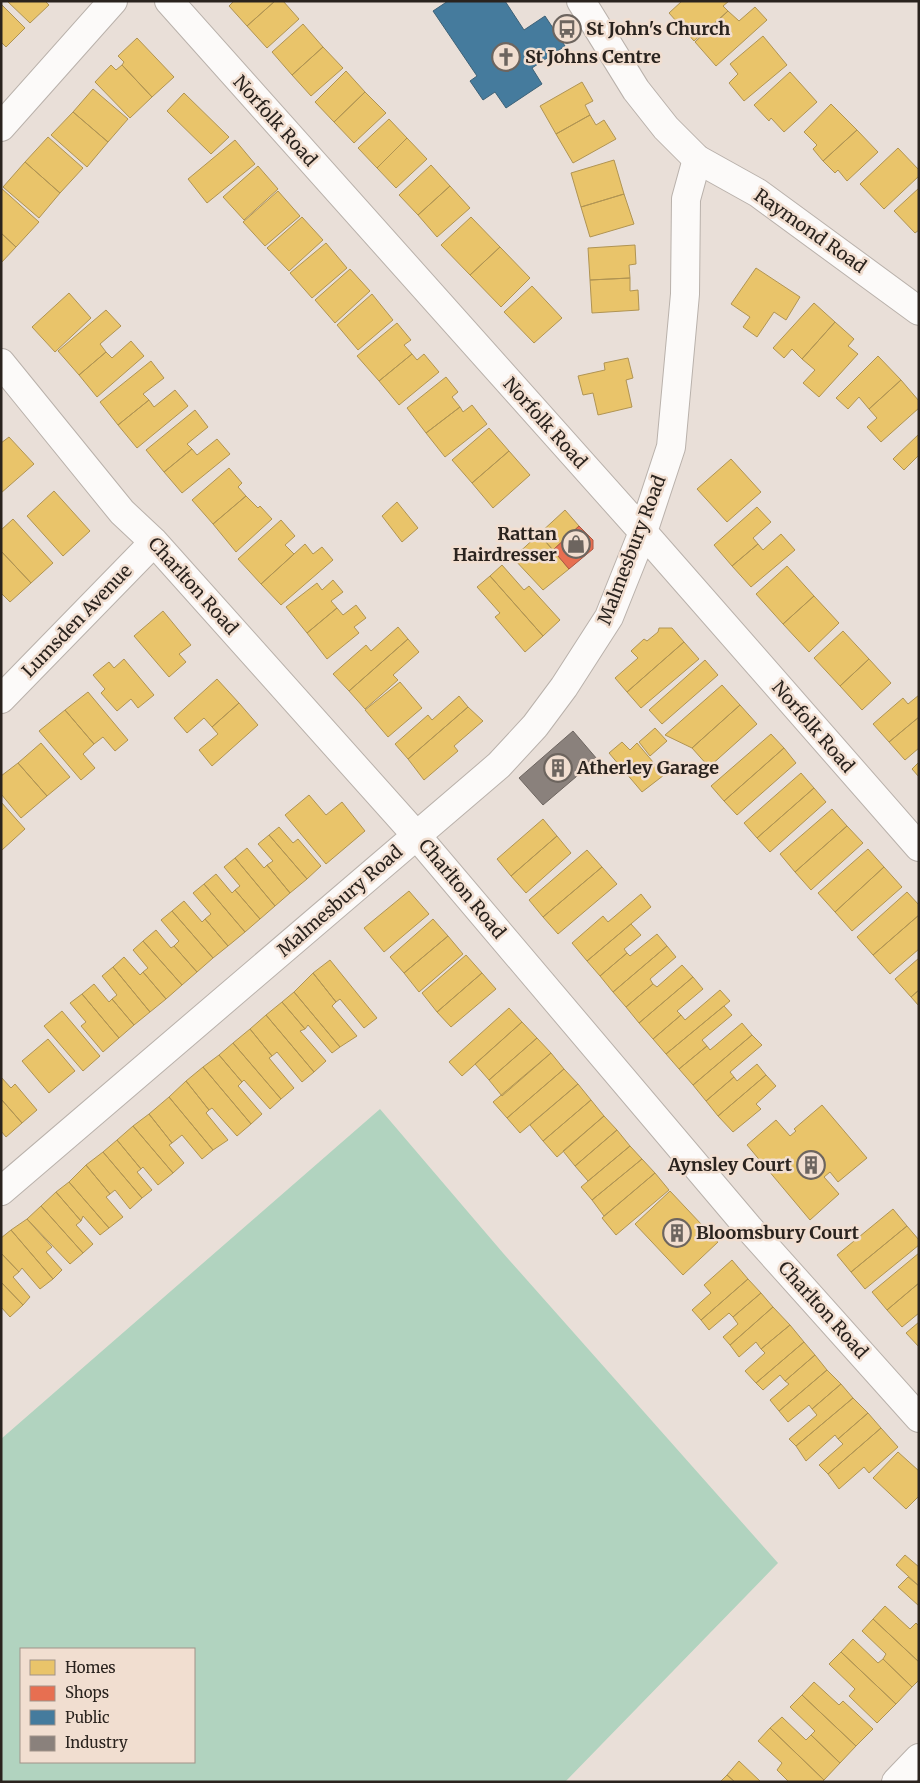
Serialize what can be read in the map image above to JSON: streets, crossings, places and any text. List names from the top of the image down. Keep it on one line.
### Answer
{"streets":{"street":["Norfolk Road","Raymond Road","Malmesbury Road","Charlton Road","Lumsden Avenue"]},"crossings":[["Norfolk Road","Malmesbury Road"],["Raymond Road","Malmesbury Road"],["Malmesbury Road","Charlton Road"],["Charlton Road","Lumsden Avenue"]],"places":{"bus stop":["St John's Church"],"church":["St Johns Centre"],"shop":["Rattan Hairdresser"],"building":["Atherley Garage","Aynsley Court","Bloomsbury Court"]},"legend":["Homes","Shops","Public","Industry"]}
